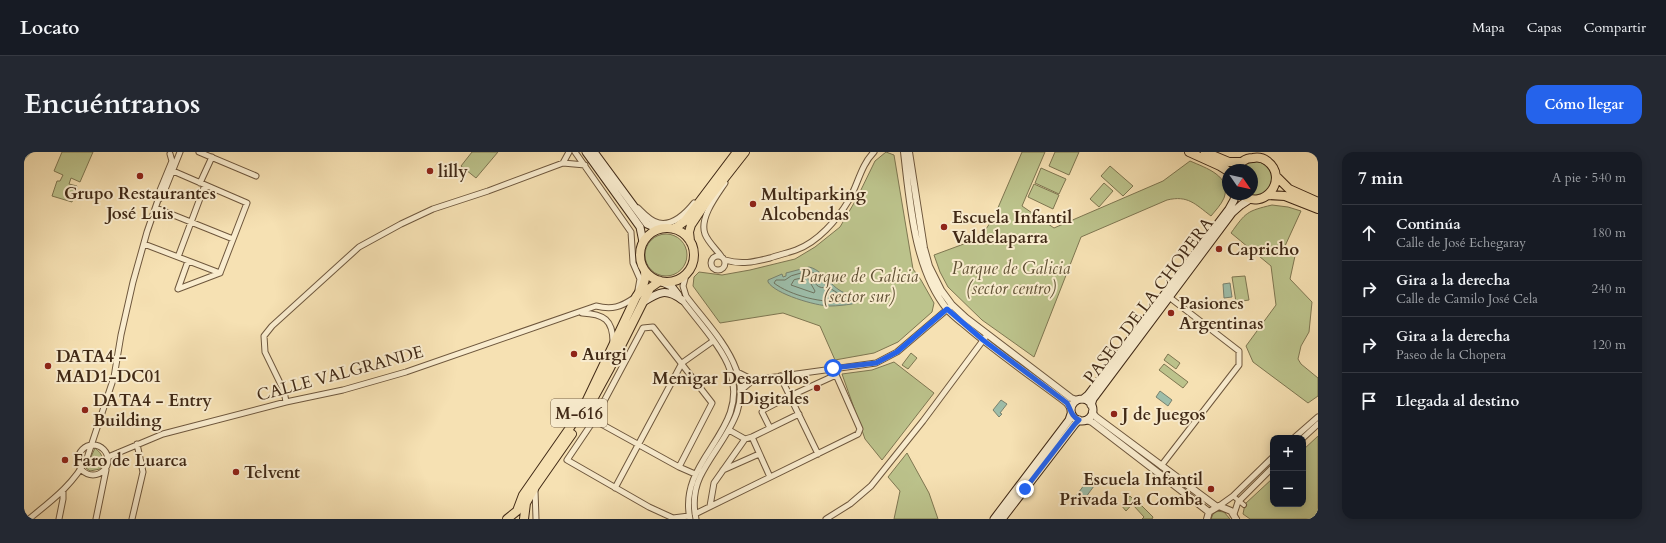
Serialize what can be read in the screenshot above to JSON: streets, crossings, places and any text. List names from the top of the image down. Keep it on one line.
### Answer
{"streets":{"highway":["M-616"],"main road":["PASEO DE LA CHOPERA"],"street":["CALLE VALGRANDE"]},"crossings":[["CALLE VALGRANDE","M-616"]],"parks":["Parque de Galicia (sector centro)","Parque de Galicia (sector sur)"],"places":["lilly","Grupo Restaurantes José Luis","Multiparking Alcobendas","Escuela Infantil Valdelaparra","Capricho","Pasiones Argentinas","Aurgi","DATA4 - MAD1-DC01","Menigar Desarrollos Digitales","DATA4 - Entry Building","J de Juegos","Faro de Luarca","Telvent","Escuela Infantil Privada La Comba"],"north":"bottom right","page":{"header":"Locato","nav":["Mapa","Capas","Compartir"],"title":"Encuéntranos","buttons":"Cómo llegar","heading":["7 min","A pie · 540 m"],"list":[["Continúa","Calle de José Echegaray","180 m"],["Gira a la derecha","Calle de Camilo José Cela","240 m"],["Gira a la derecha","Paseo de la Chopera","120 m"],"Llegada al destino"],"map_buttons":["+","−"]}}
